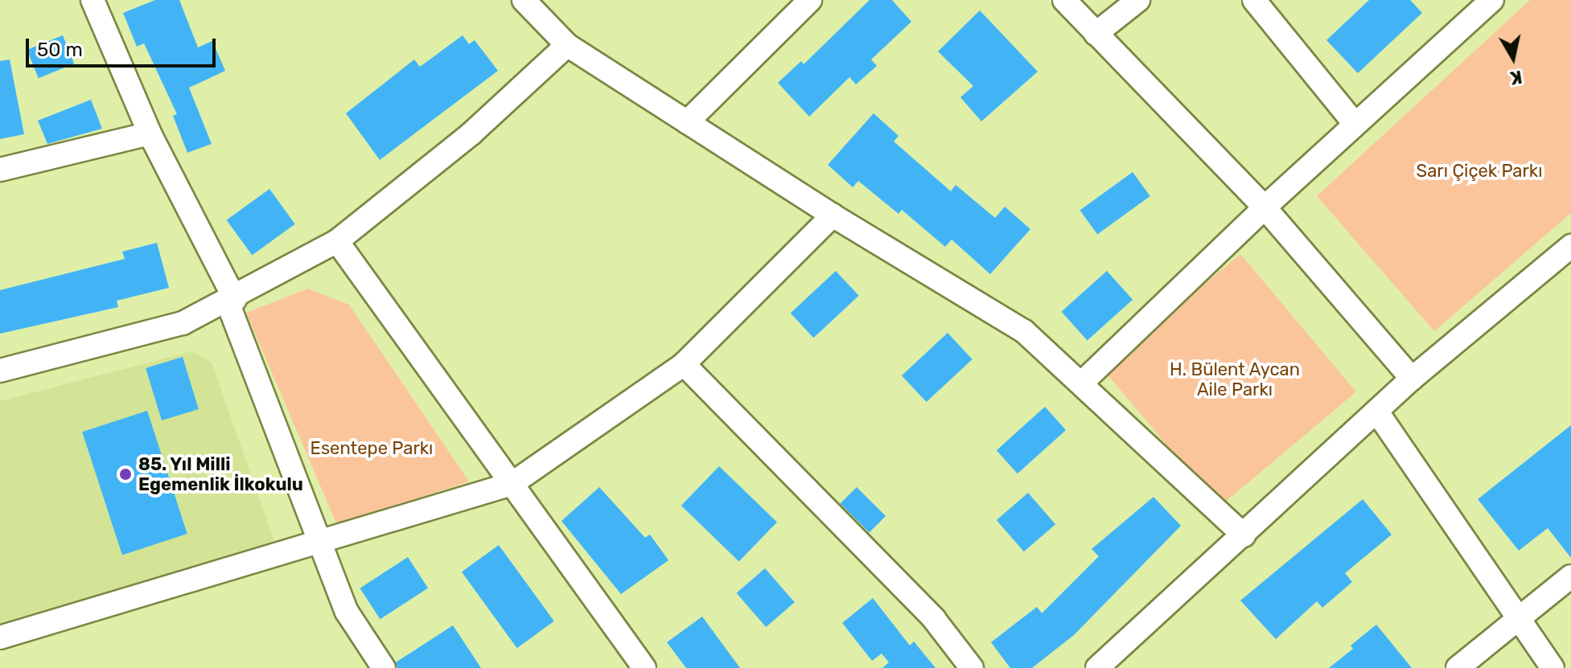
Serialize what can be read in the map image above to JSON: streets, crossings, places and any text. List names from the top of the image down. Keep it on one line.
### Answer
{"parks":["Sarı Çiçek Parkı","H. Bülent Aycan Aile Parkı","Esentepe Parkı"],"places":["85. Yıl Milli Egemenlik İlkokulu"],"scale_bar":"50 m","north":"bottom"}
